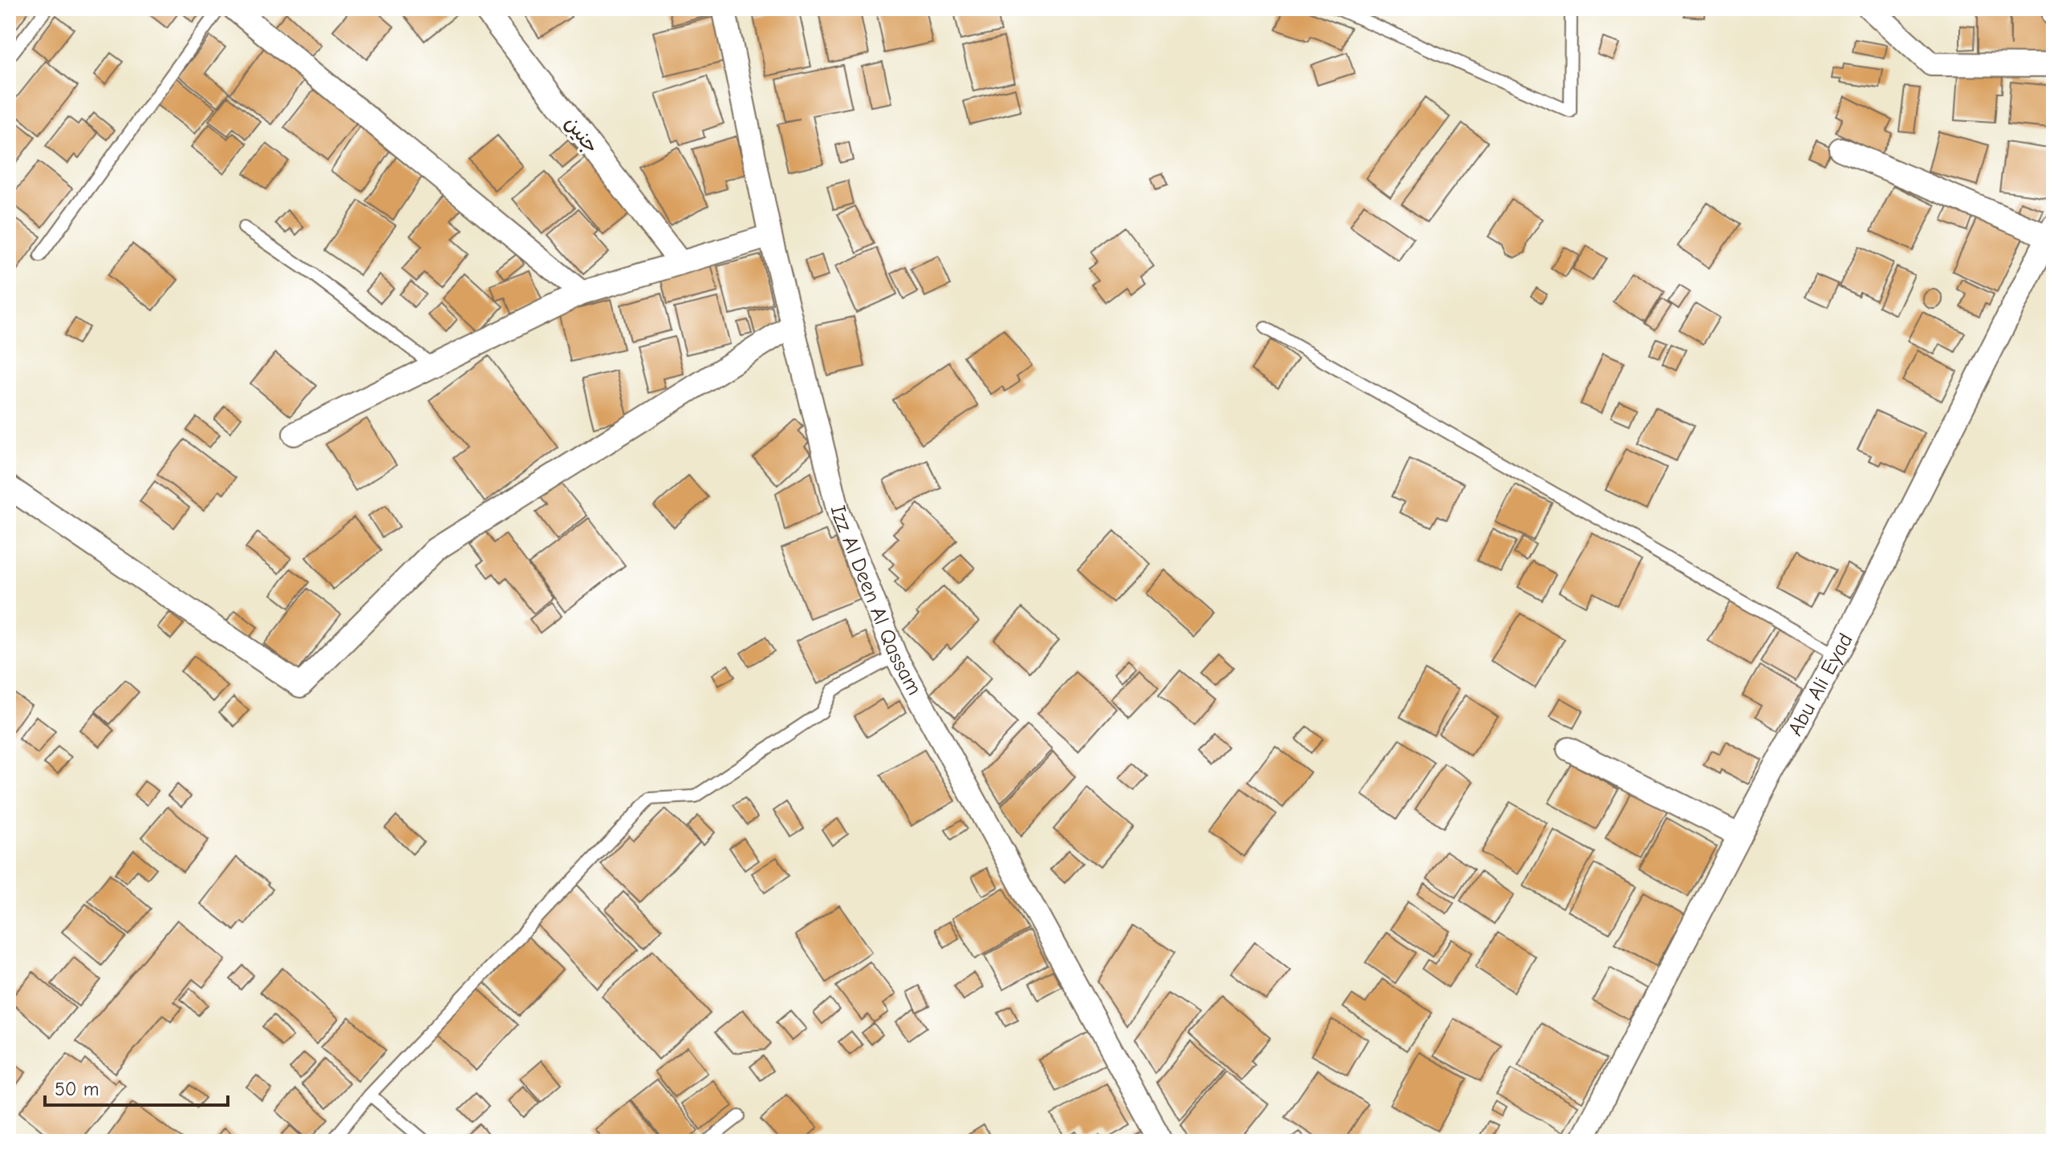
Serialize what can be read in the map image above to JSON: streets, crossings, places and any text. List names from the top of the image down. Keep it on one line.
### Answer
{"streets":{"street":["جنين","Izz Al Deen Al Qassam","Abu Ali Eyad"]},"scale_bar":"50 m"}
